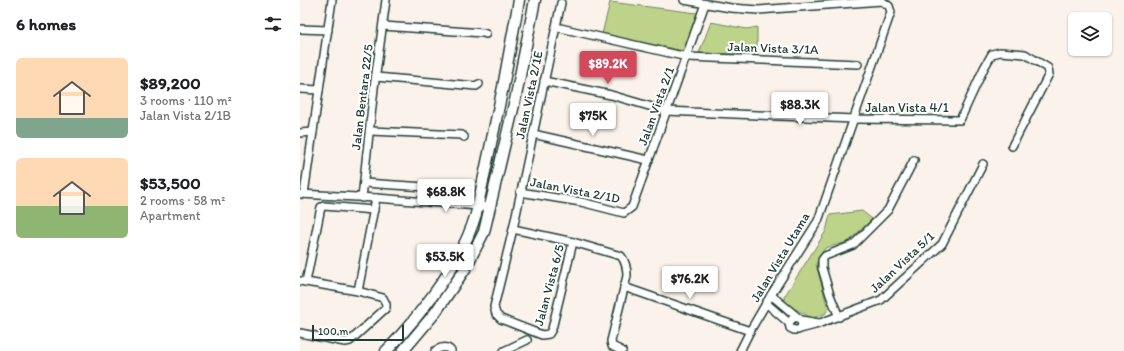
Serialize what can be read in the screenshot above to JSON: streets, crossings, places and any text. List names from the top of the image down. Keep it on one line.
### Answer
{"streets":{"street":["Jalan Vista 3/1A","Jalan Vista 2/1E","Jalan Bentara 22/5","Jalan Vista 2/1","Jalan Vista 4/1","Jalan Vista 2/1D","Jalan Vista Utama","Jalan Vista 5/1","Jalan Vista 6/5"]},"crossings":[["Jalan Vista 3/1A","Jalan Vista 2/1E"],["Jalan Vista 3/1A","Jalan Vista 2/1"],["Jalan Vista 2/1E","Jalan Vista 4/1"],["Jalan Vista 2/1E","Jalan Vista 2/1D"],["Jalan Vista 2/1E","Jalan Vista 6/5"],["Jalan Vista 2/1","Jalan Vista 4/1"],["Jalan Vista 2/1","Jalan Vista 2/1D"],["Jalan Vista 2/1","Jalan Vista Utama"],["Jalan Vista 4/1","Jalan Vista Utama"]],"scale_bar":"100 m","page":{"heading":"6 homes","list":[{"name":"$89,200","note":"3 rooms · 110 m² · Jalan Vista 2/1B"},{"name":"$53,500","note":"2 rooms · 58 m² · Apartment"}],"price":["$89.2K","$88.3K","$75K","$68.8K","$53.5K","$76.2K"],"scale":"100 m"}}
